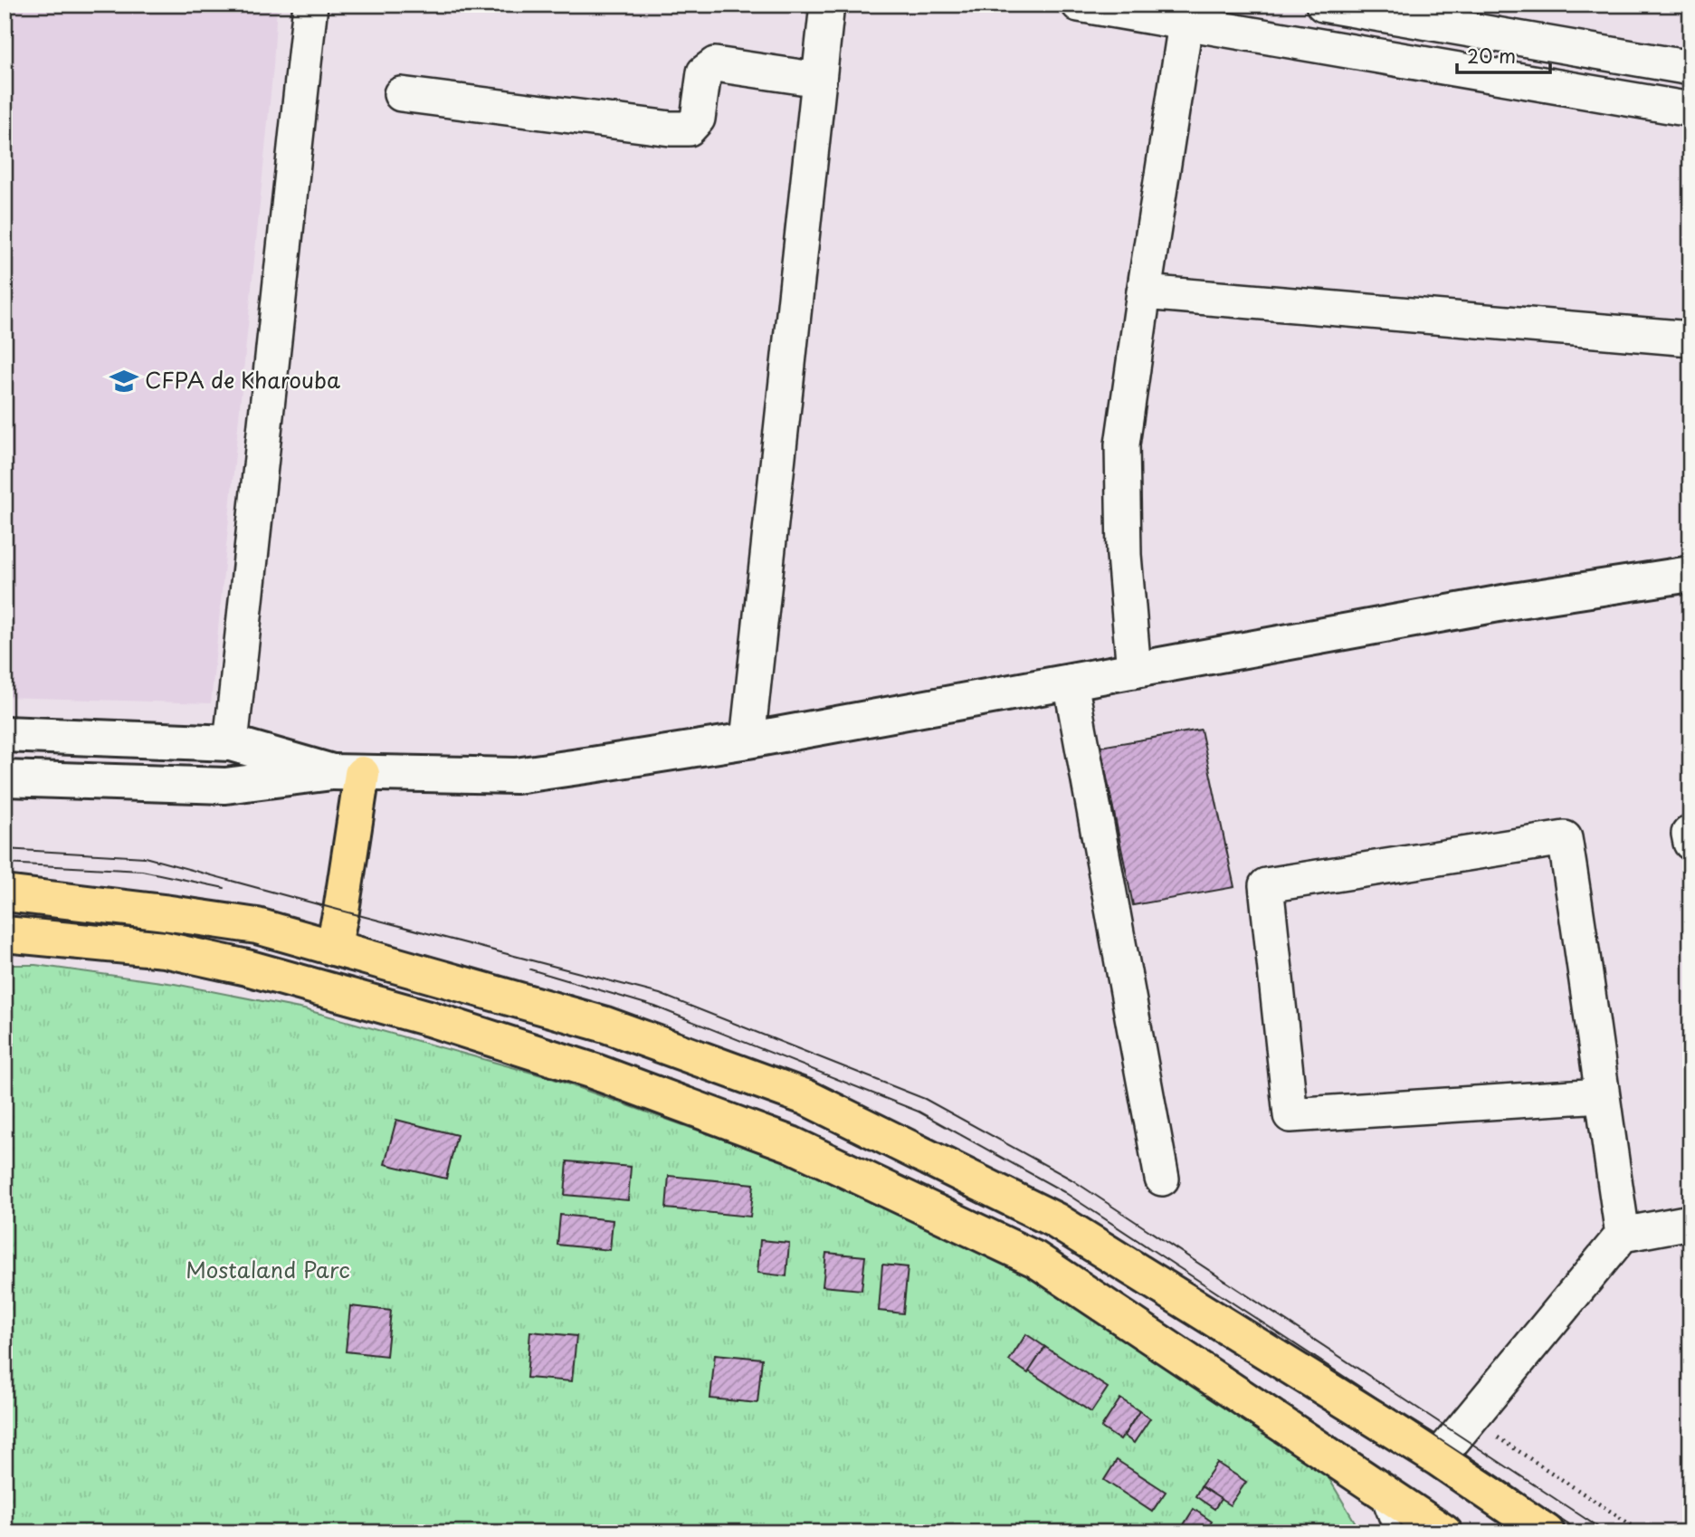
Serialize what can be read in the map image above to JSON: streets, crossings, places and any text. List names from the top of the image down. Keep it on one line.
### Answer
{"parks":["Mostaland Parc"],"places":{"school or university":["CFPA de Kharouba"]},"scale_bar":"20 m"}
